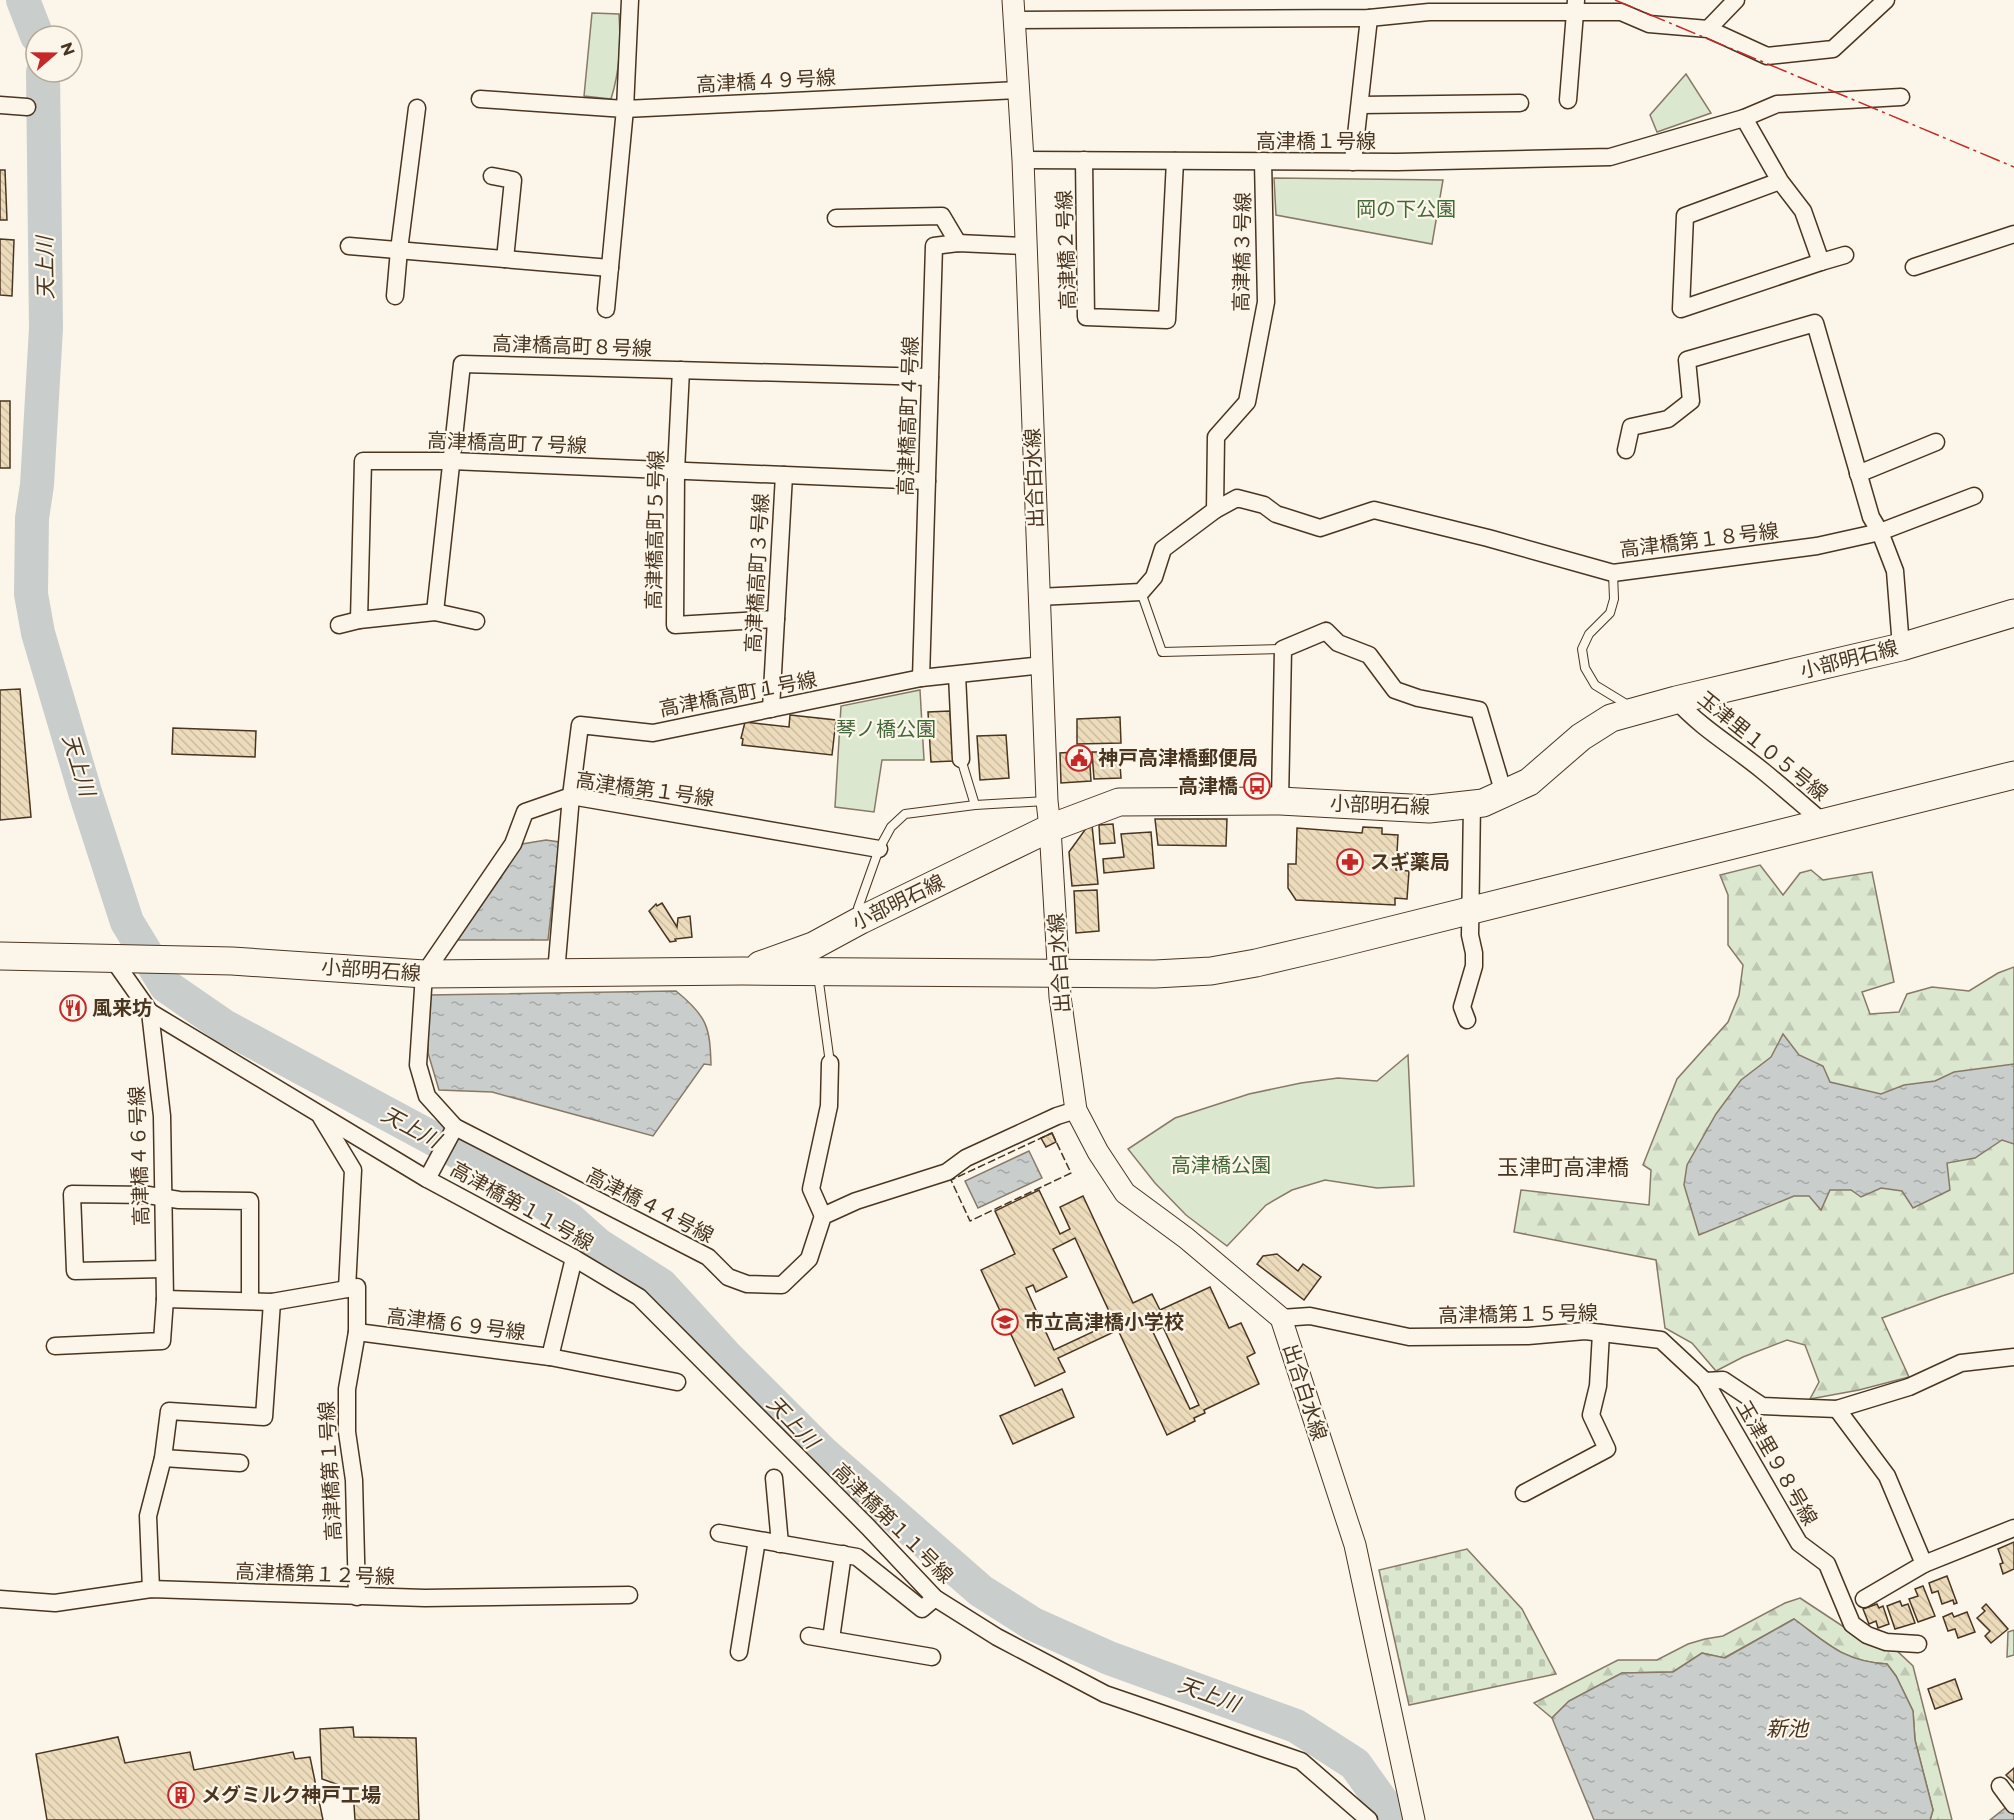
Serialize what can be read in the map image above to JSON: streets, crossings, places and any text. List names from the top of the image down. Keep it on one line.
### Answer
{"streets":{"main road":["小部明石線"],"street":["高津橋４９号線","高津橋１号線","高津橋２号線","高津橋３号線","高津橋高町８号線","高津橋高町４号線","高津橋高町７号線","出合白水線","高津橋高町５号線","高津橋第１８号線","高津橋高町３号線","高津橋高町１号線","玉津里１０５号線","高津橋第１号線","高津橋４６号線","高津橋４４号線","高津橋第１１号線","高津橋第１５号線","高津橋６９号線","玉津里９８号線","高津橋第１２号線"]},"crossings":[["高津橋４９号線","出合白水線"],["高津橋１号線","高津橋２号線"],["高津橋１号線","高津橋３号線"],["高津橋１号線","出合白水線"],["高津橋３号線","高津橋第１８号線"],["高津橋高町８号線","高津橋高町４号線"],["高津橋高町８号線","高津橋高町７号線"],["高津橋高町８号線","高津橋高町５号線"],["高津橋高町４号線","高津橋高町７号線"],["高津橋高町４号線","出合白水線"],["高津橋高町４号線","高津橋高町１号線"],["高津橋高町７号線","高津橋高町５号線"],["高津橋高町７号線","高津橋高町３号線"],["出合白水線","小部明石線"],["出合白水線","高津橋高町１号線"],["出合白水線","高津橋第１５号線"],["高津橋高町５号線","高津橋高町３号線"],["高津橋高町３号線","高津橋高町１号線"],["小部明石線","高津橋高町１号線"],["小部明石線","玉津里１０５号線"],["小部明石線","高津橋第１号線"],["小部明石線","高津橋４４号線"],["小部明石線","高津橋第１１号線"],["高津橋高町１号線","高津橋第１号線"],["高津橋第１号線","高津橋４４号線"],["高津橋第１号線","高津橋６９号線"],["高津橋第１号線","高津橋第１２号線"],["高津橋４６号線","高津橋第１１号線"],["高津橋第１５号線","玉津里９８号線"]],"districts":["玉津町高津橋"],"water":["天上川","新池"],"parks":["岡の下公園","琴ノ橋公園","高津橋公園"],"places":{"public building":["神戸高津橋郵便局"],"bus stop":["高津橋"],"pharmacy":["スギ薬局"],"restaurant":["風来坊"],"school or university":["市立高津橋小学校"],"building":["メグミルク神戸工場"]},"north":"right"}
